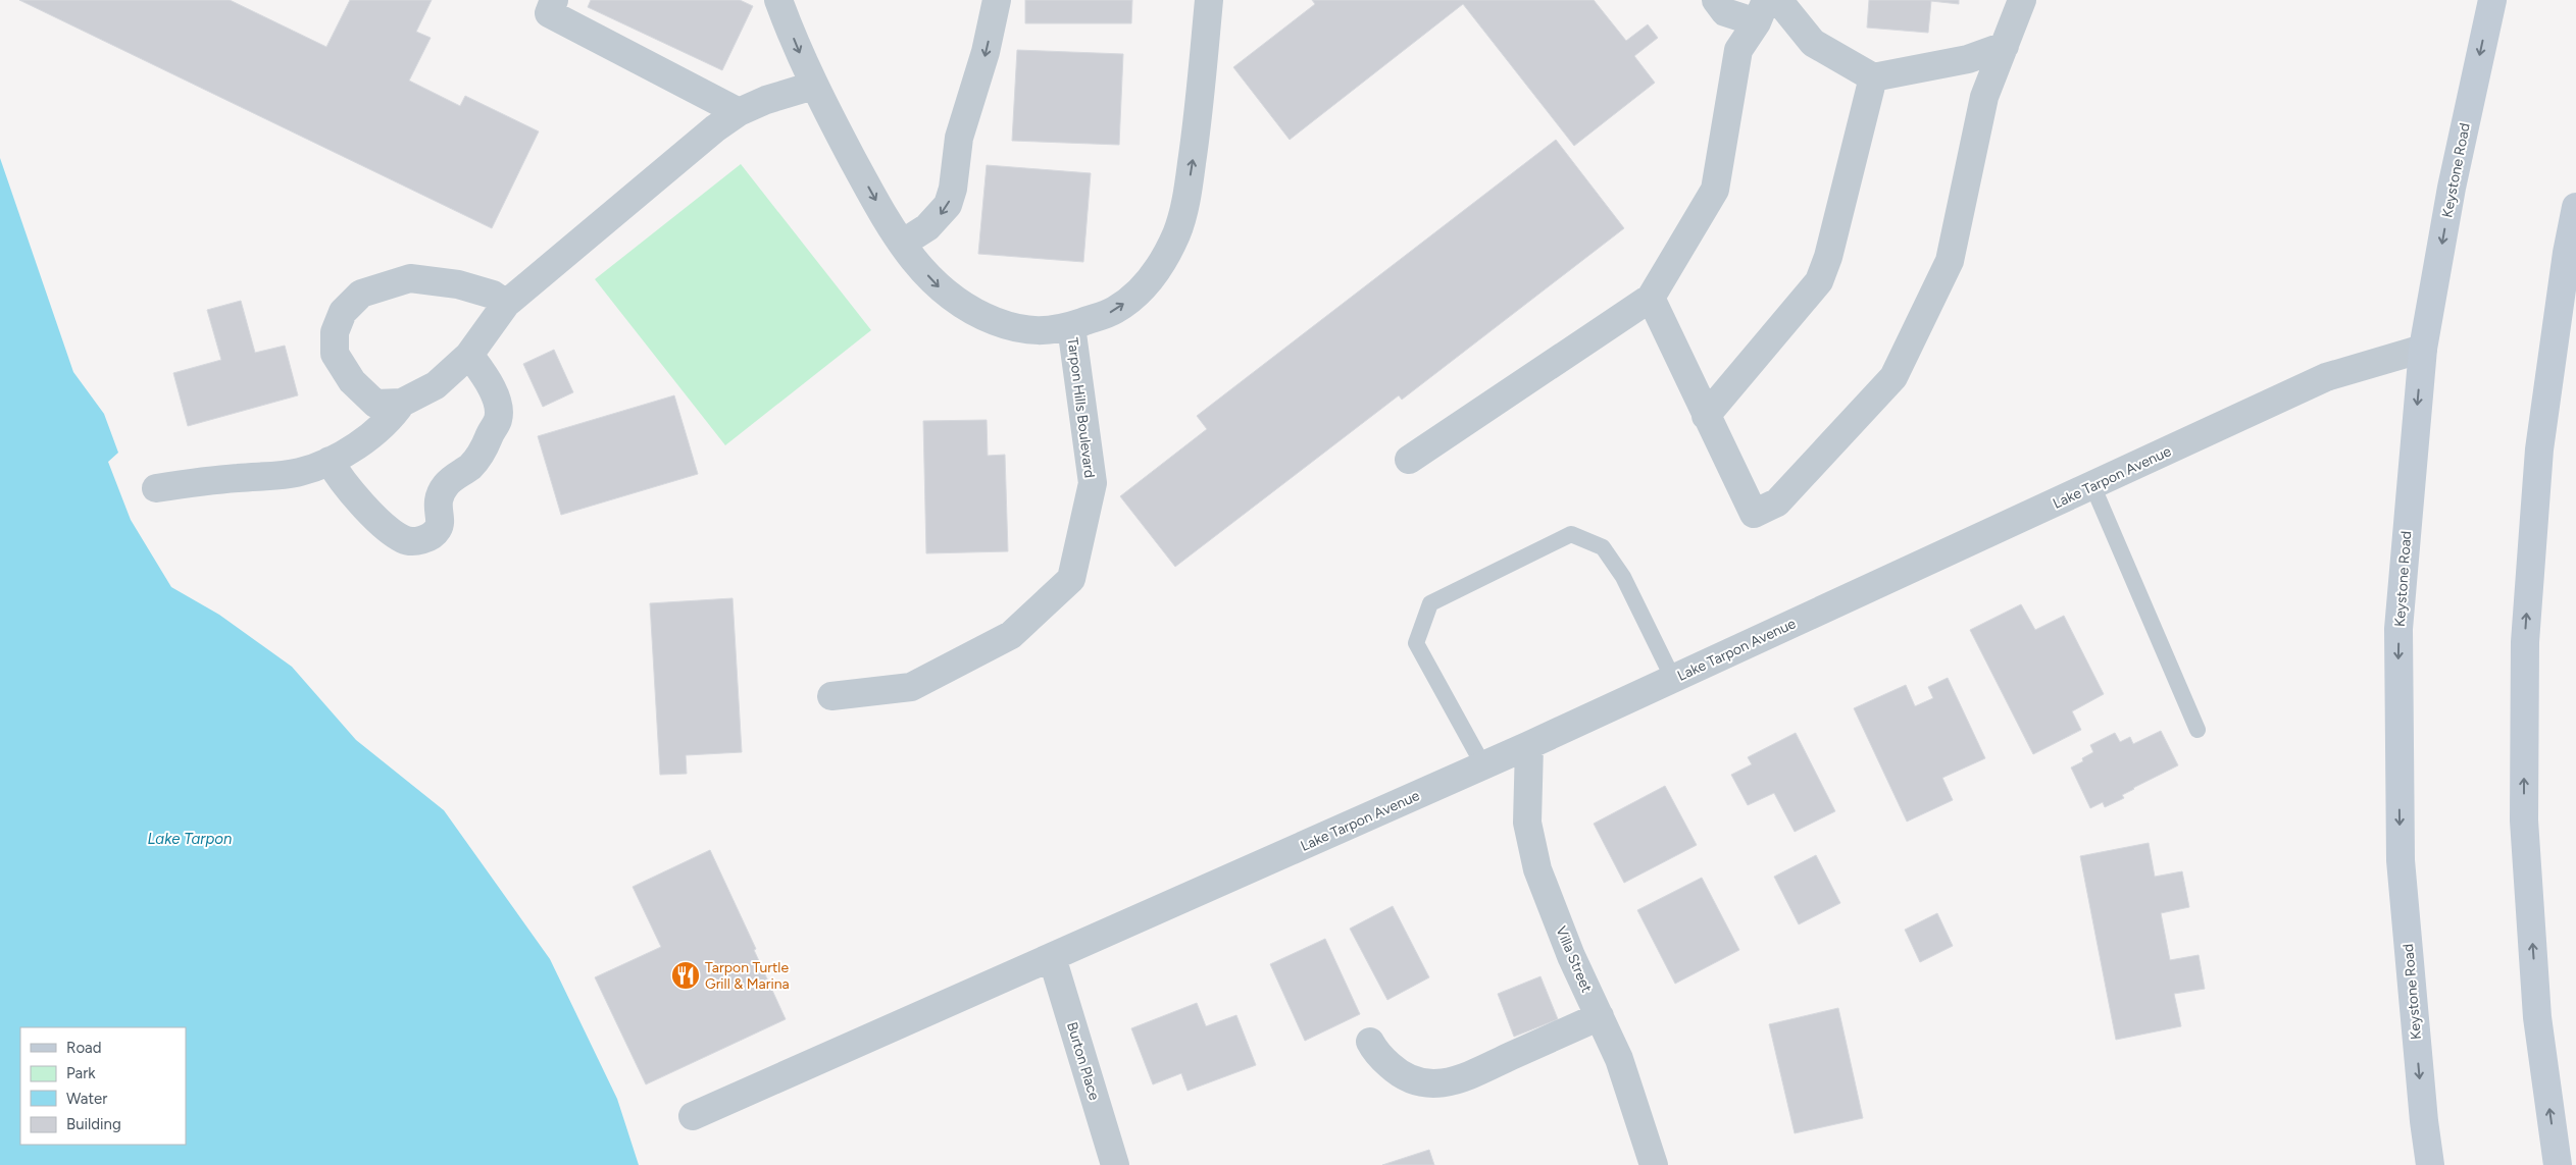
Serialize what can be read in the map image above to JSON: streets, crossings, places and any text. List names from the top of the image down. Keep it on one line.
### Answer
{"streets":{"main road":["Keystone Road"],"street":["Tarpon Hills Boulevard","Lake Tarpon Avenue","Villa Street","Burton Place"]},"crossings":[["Keystone Road","Lake Tarpon Avenue"],["Lake Tarpon Avenue","Villa Street"],["Lake Tarpon Avenue","Burton Place"]],"water":["Lake Tarpon"],"places":{"restaurant":["Tarpon Turtle Grill & Marina"]},"legend":["Road","Park","Water","Building"]}
